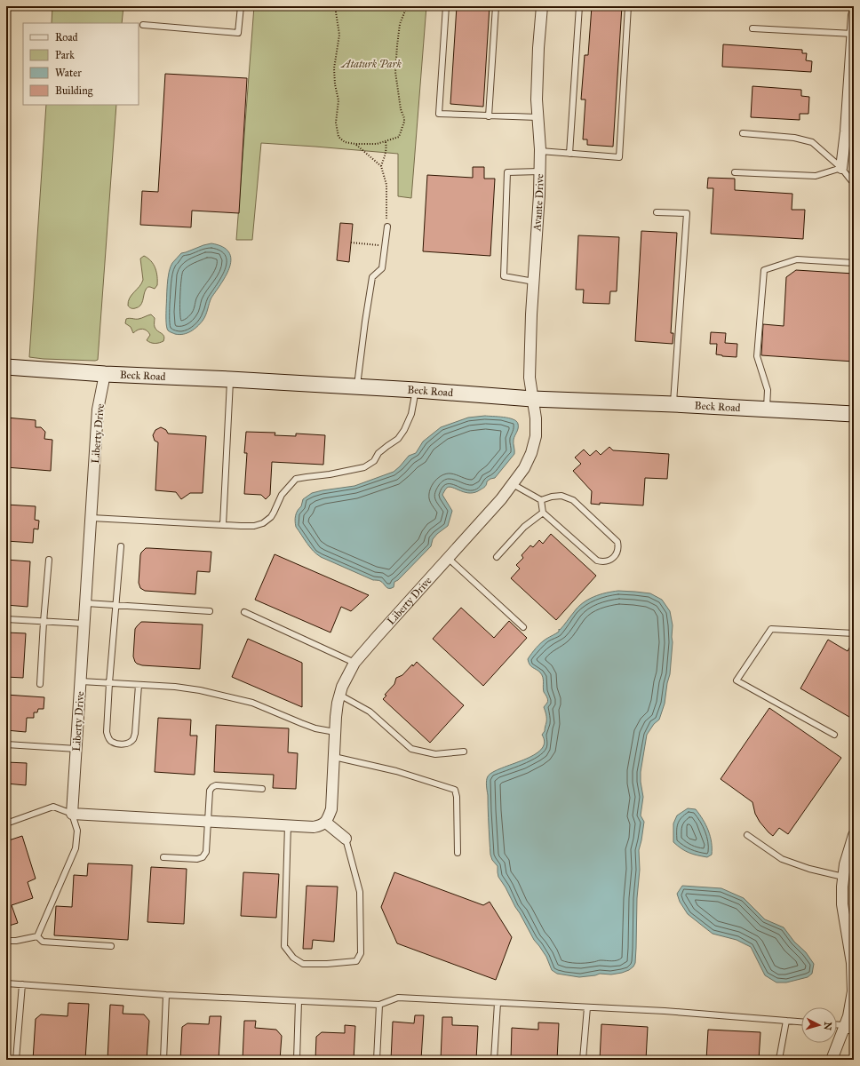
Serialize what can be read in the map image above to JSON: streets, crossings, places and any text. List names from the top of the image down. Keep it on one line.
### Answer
{"streets":{"street":["Avante Drive","Beck Road","Liberty Drive"]},"crossings":[["Avante Drive","Beck Road"],["Avante Drive","Liberty Drive"],["Beck Road","Liberty Drive"]],"parks":["Ataturk Park"],"legend":["Road","Park","Water","Building"],"north":"right"}
